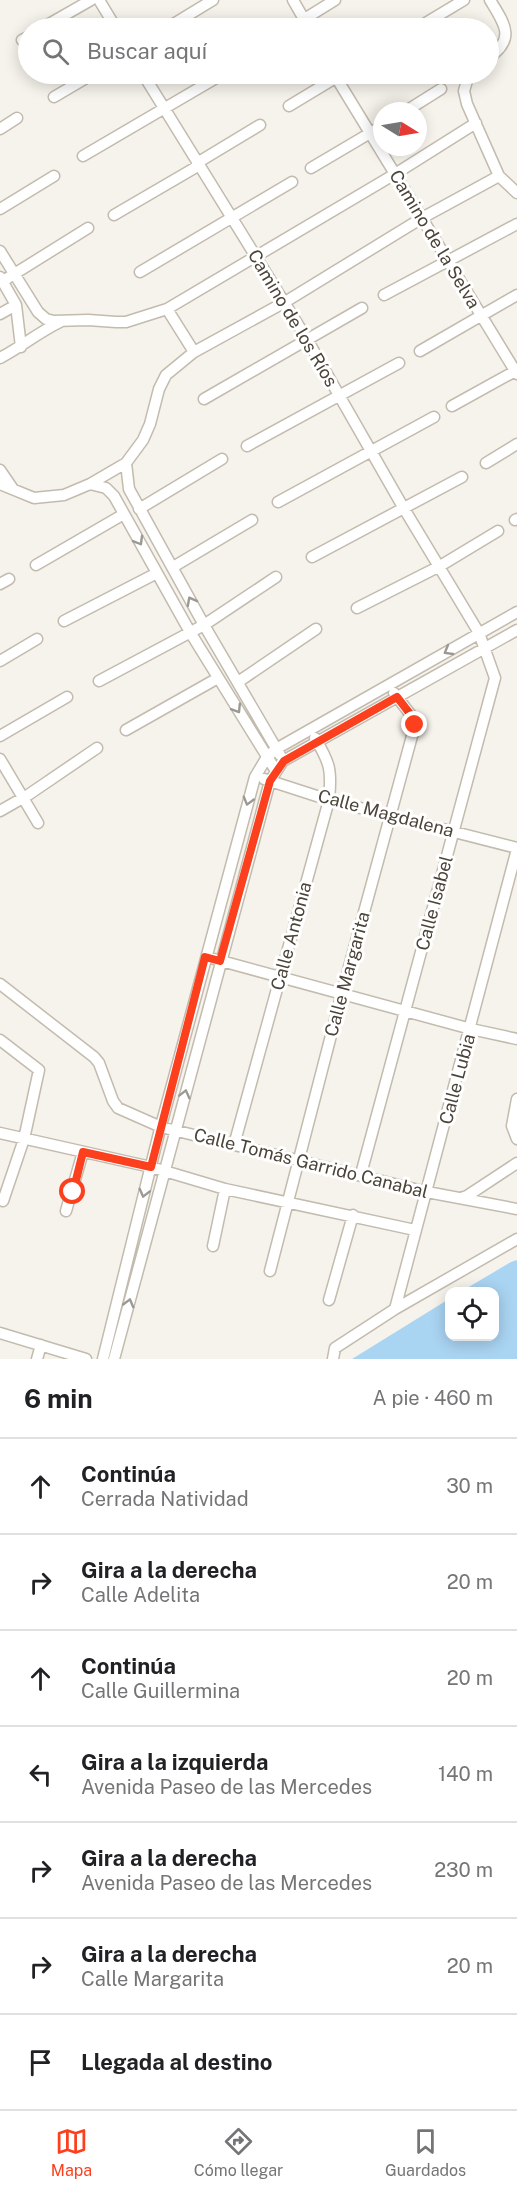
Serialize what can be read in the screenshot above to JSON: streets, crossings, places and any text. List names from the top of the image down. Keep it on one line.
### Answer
{"streets":{"street":["Camino de la Selva","Camino de los Ríos","Calle Magdalena","Calle Isabel","Calle Antonia","Calle Margarita","Calle Lubia","Calle Tomás Garrido Canabal"]},"crossings":[["Camino de los Ríos","Calle Isabel"],["Calle Magdalena","Calle Isabel"],["Calle Magdalena","Calle Antonia"],["Calle Magdalena","Calle Margarita"],["Calle Magdalena","Calle Lubia"],["Calle Isabel","Calle Tomás Garrido Canabal"],["Calle Antonia","Calle Tomás Garrido Canabal"],["Calle Margarita","Calle Tomás Garrido Canabal"],["Calle Lubia","Calle Tomás Garrido Canabal"]],"north":"right","page":{"search":"Buscar aquí","heading":["6 min","A pie · 460 m"],"list":[["Continúa","Cerrada Natividad","30 m"],["Gira a la derecha","Calle Adelita","20 m"],["Continúa","Calle Guillermina","20 m"],["Gira a la izquierda","Avenida Paseo de las Mercedes","140 m"],["Gira a la derecha","Avenida Paseo de las Mercedes","230 m"],["Gira a la derecha","Calle Margarita","20 m"],"Llegada al destino"],"nav":["Mapa","Cómo llegar","Guardados"]}}
